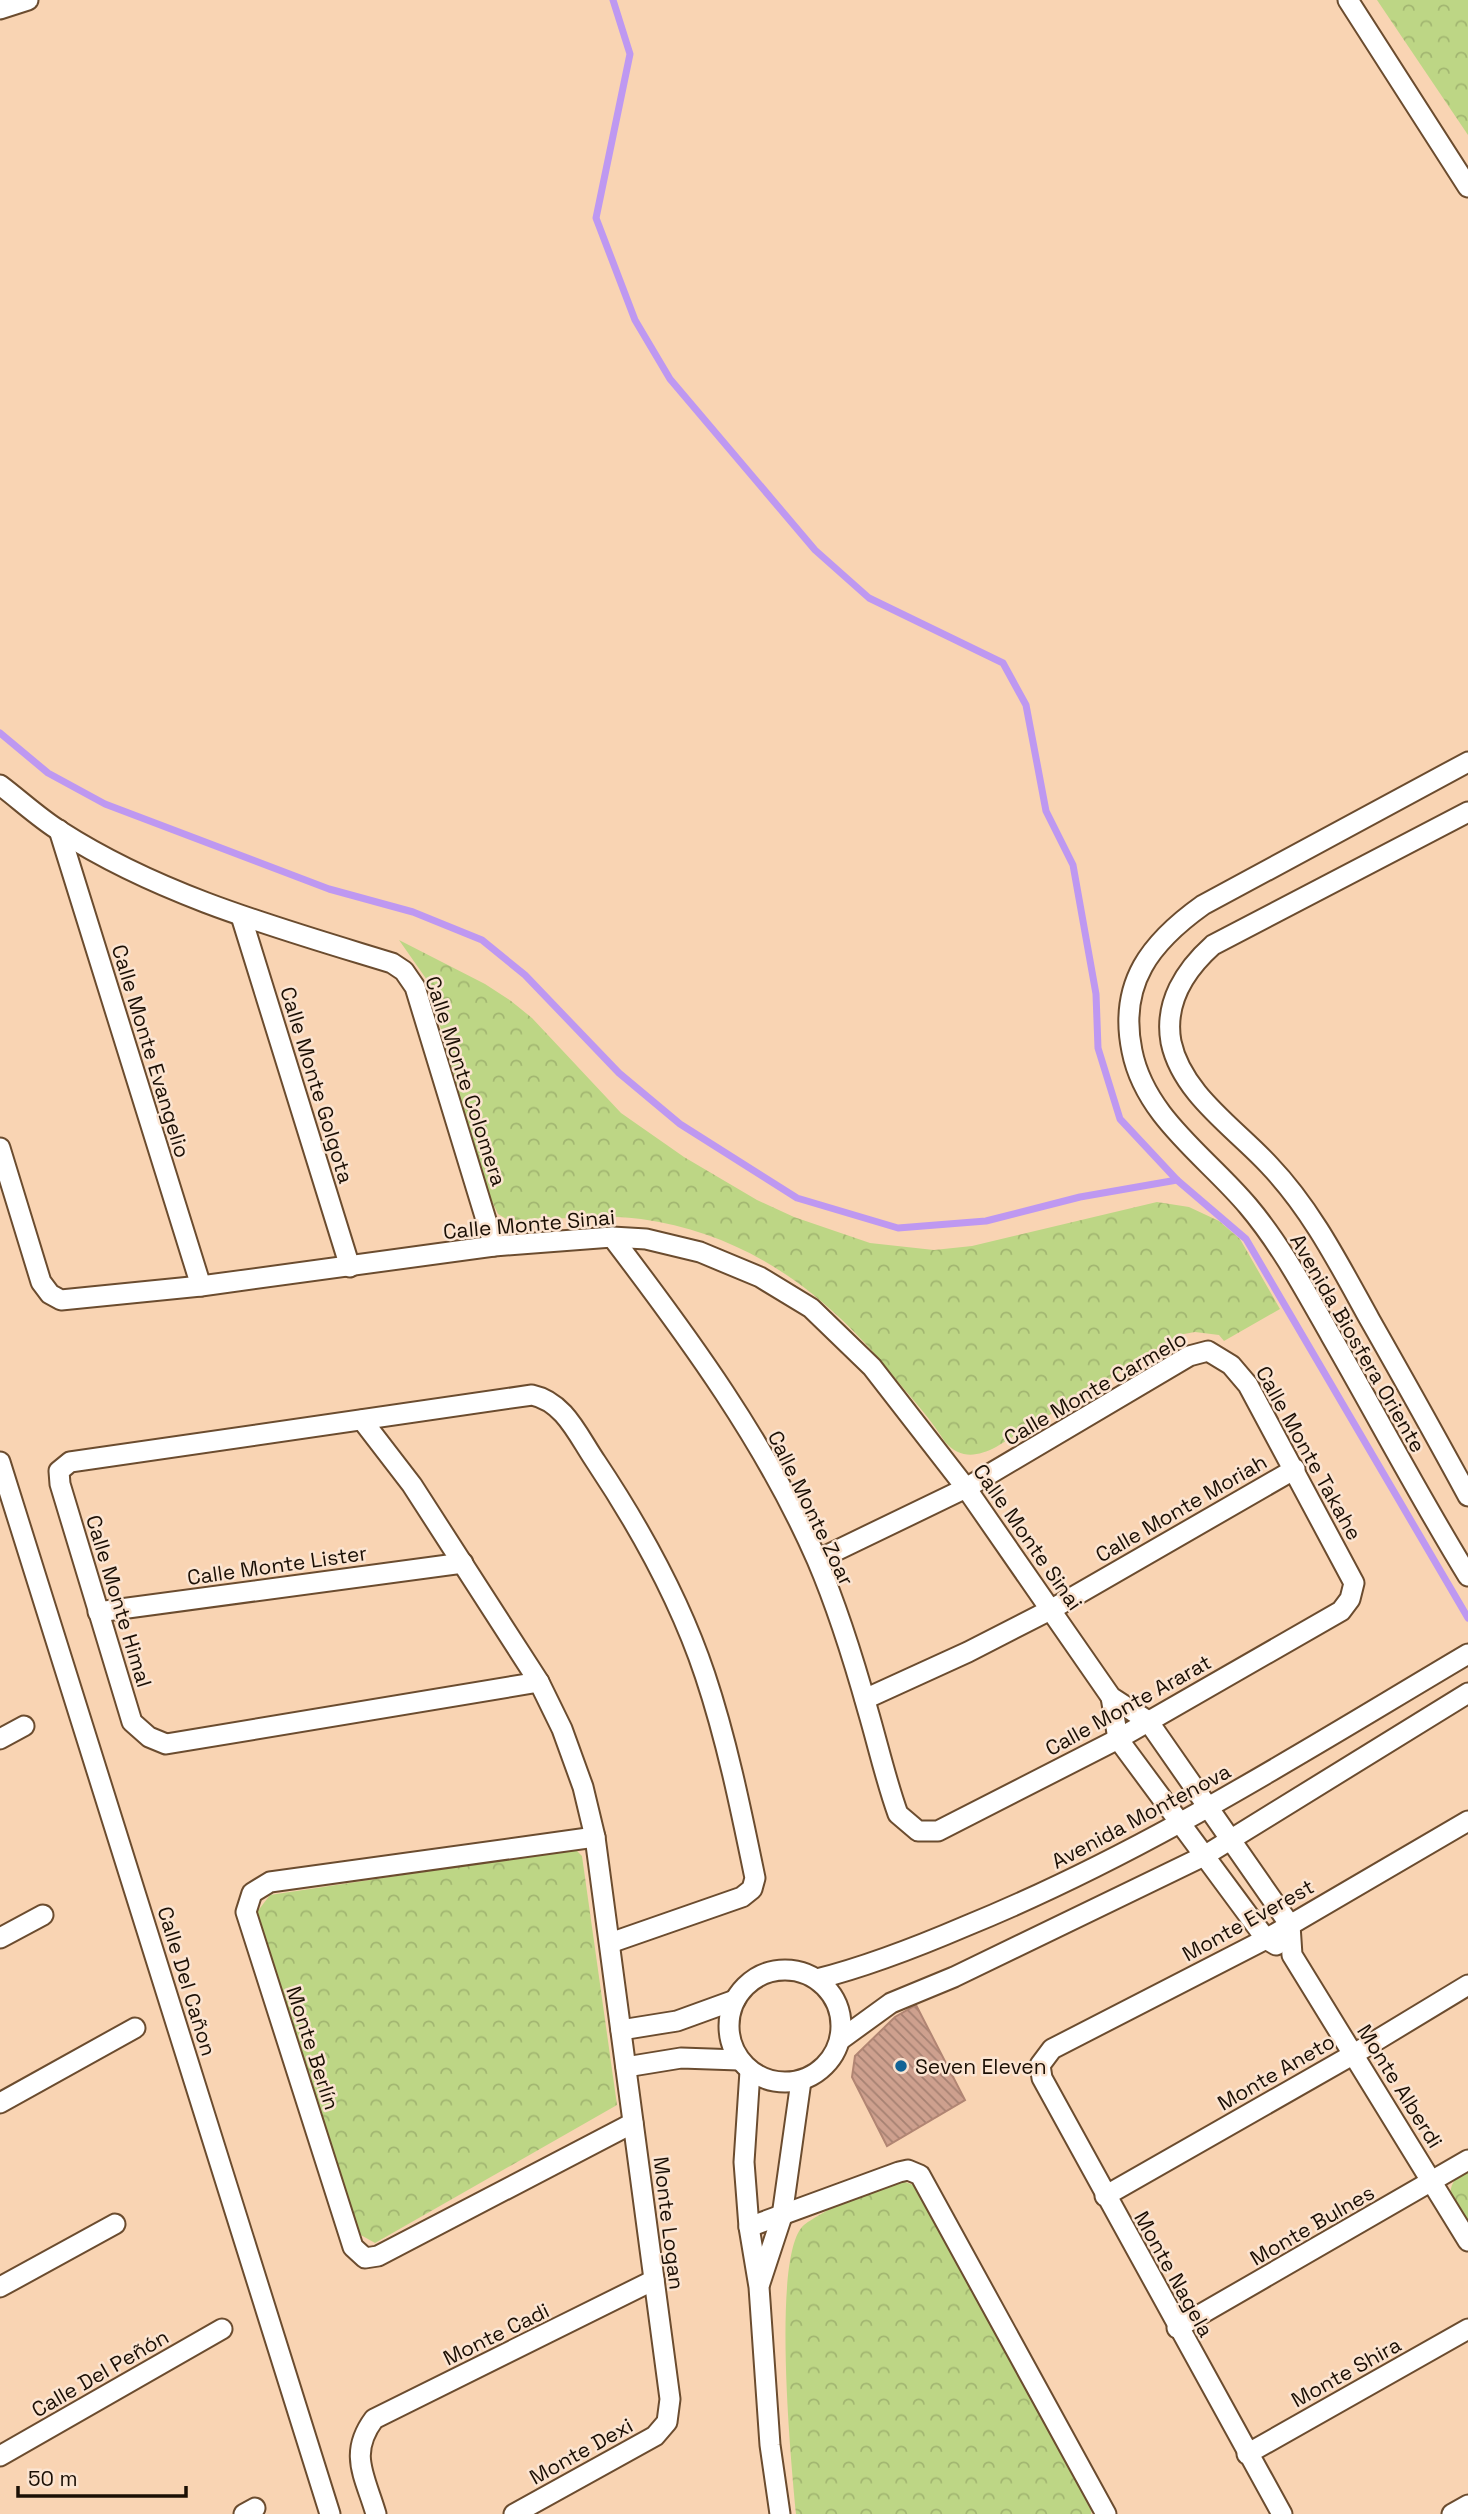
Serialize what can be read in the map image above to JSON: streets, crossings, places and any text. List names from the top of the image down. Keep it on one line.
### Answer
{"streets":{"street":["Calle Monte Evangelio","Calle Monte Colomera","Calle Monte Golgota","Calle Monte Sinai","Avenida Biosfera Oriente","Calle Monte Carmelo","Calle Monte Takahe","Calle Monte Zoar","Calle Monte Moriah","Calle Monte Lister","Calle Monte Himal","Calle Monte Ararat","Avenida Montenova","Monte Everest","Calle Del Cañon","Monte Berlín","Monte Aneto","Monte Alberdi","Monte Logan","Monte Bulnes","Monte Nagela","Monte Cadi","Monte Shira","Calle Del Peñón","Monte Dexi"]},"crossings":[["Calle Monte Evangelio","Calle Monte Sinai"],["Calle Monte Colomera","Calle Monte Golgota"],["Calle Monte Colomera","Calle Monte Sinai"],["Calle Monte Golgota","Calle Monte Sinai"],["Calle Monte Sinai","Calle Monte Carmelo"],["Calle Monte Sinai","Calle Monte Zoar"],["Calle Monte Sinai","Calle Monte Moriah"],["Calle Monte Carmelo","Calle Monte Takahe"],["Calle Monte Carmelo","Calle Monte Zoar"],["Calle Monte Takahe","Calle Monte Moriah"],["Calle Monte Takahe","Calle Monte Ararat"],["Calle Monte Zoar","Calle Monte Moriah"],["Calle Monte Zoar","Calle Monte Ararat"],["Calle Monte Lister","Calle Monte Himal"],["Calle Monte Lister","Monte Logan"],["Calle Monte Himal","Monte Logan"],["Monte Everest","Monte Nagela"],["Monte Berlín","Monte Logan"],["Monte Aneto","Monte Alberdi"],["Monte Aneto","Monte Nagela"],["Monte Alberdi","Monte Bulnes"],["Monte Logan","Monte Cadi"],["Monte Logan","Monte Dexi"],["Monte Bulnes","Monte Nagela"],["Monte Nagela","Monte Shira"]],"places":["Seven Eleven"],"scale_bar":"50 m"}
